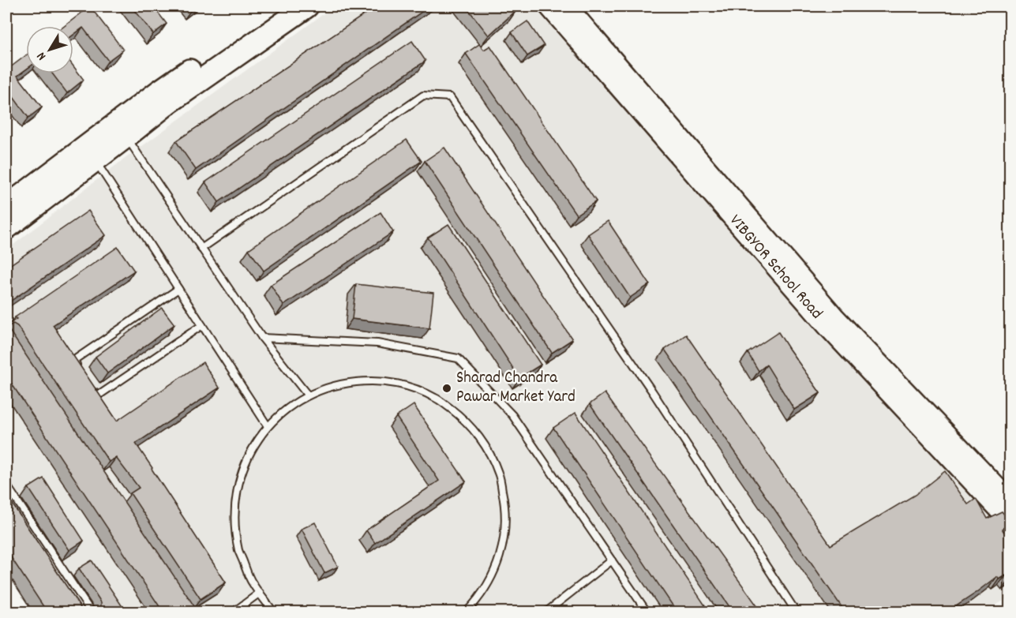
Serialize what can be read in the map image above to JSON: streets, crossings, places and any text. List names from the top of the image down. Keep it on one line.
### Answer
{"streets":{"main road":["VIBGYOR School Road"]},"places":["Sharad Chandra Pawar Market Yard"],"north":"bottom left"}
